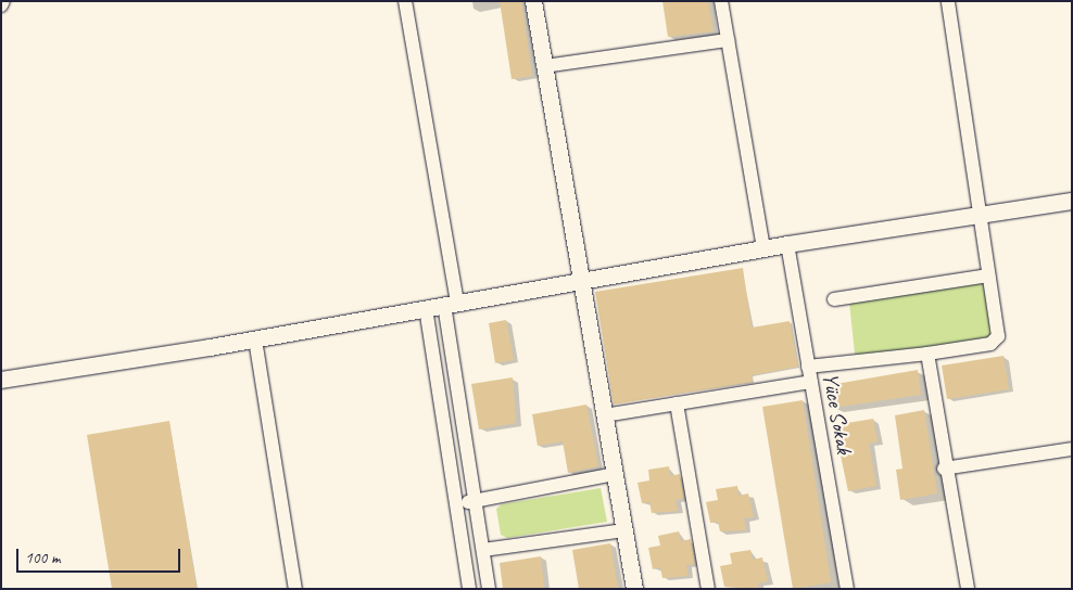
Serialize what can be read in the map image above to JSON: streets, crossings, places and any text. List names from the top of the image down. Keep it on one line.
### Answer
{"streets":{"street":["Yüce Sokak"]},"scale_bar":"100 m"}
